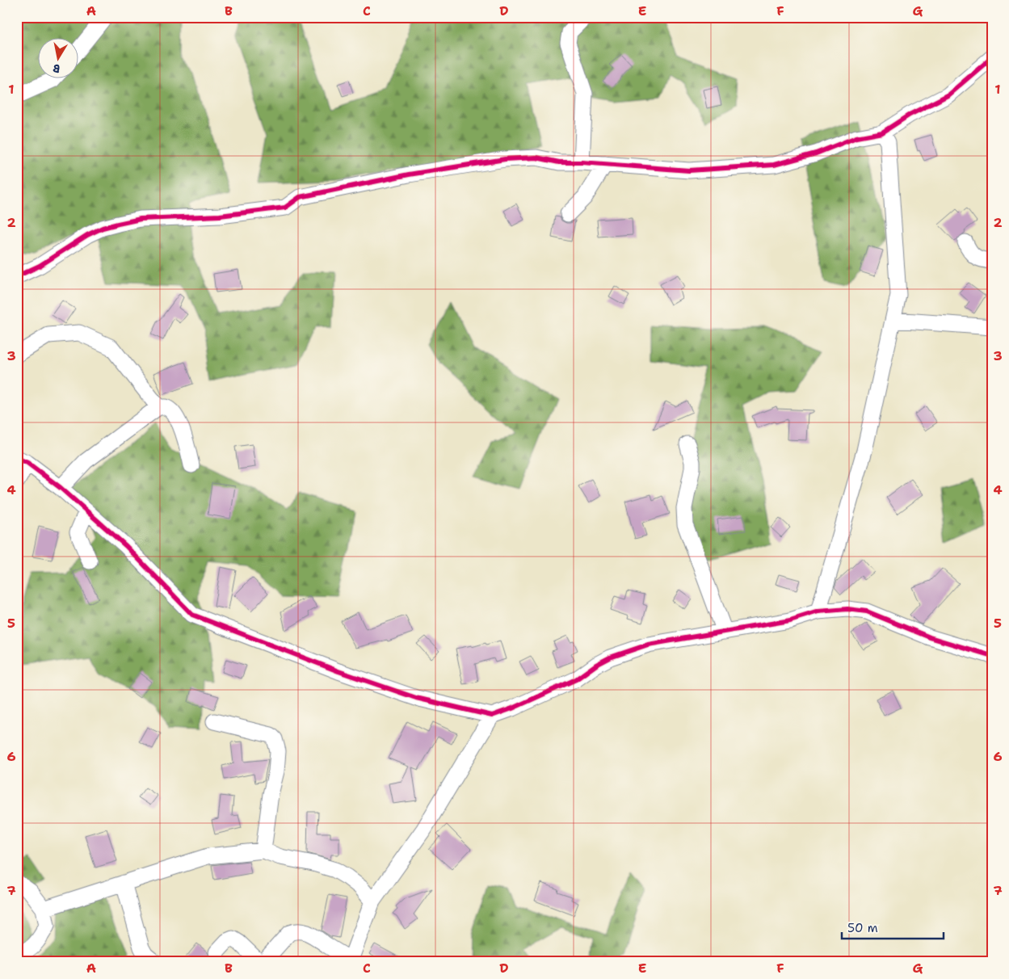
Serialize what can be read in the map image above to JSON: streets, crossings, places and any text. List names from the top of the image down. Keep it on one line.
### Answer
{"scale_bar":"50 m","north":"bottom","grid":{"columns":["A","B","C","D","E","F","G"],"rows":["1","2","3","4","5","6","7"]}}
